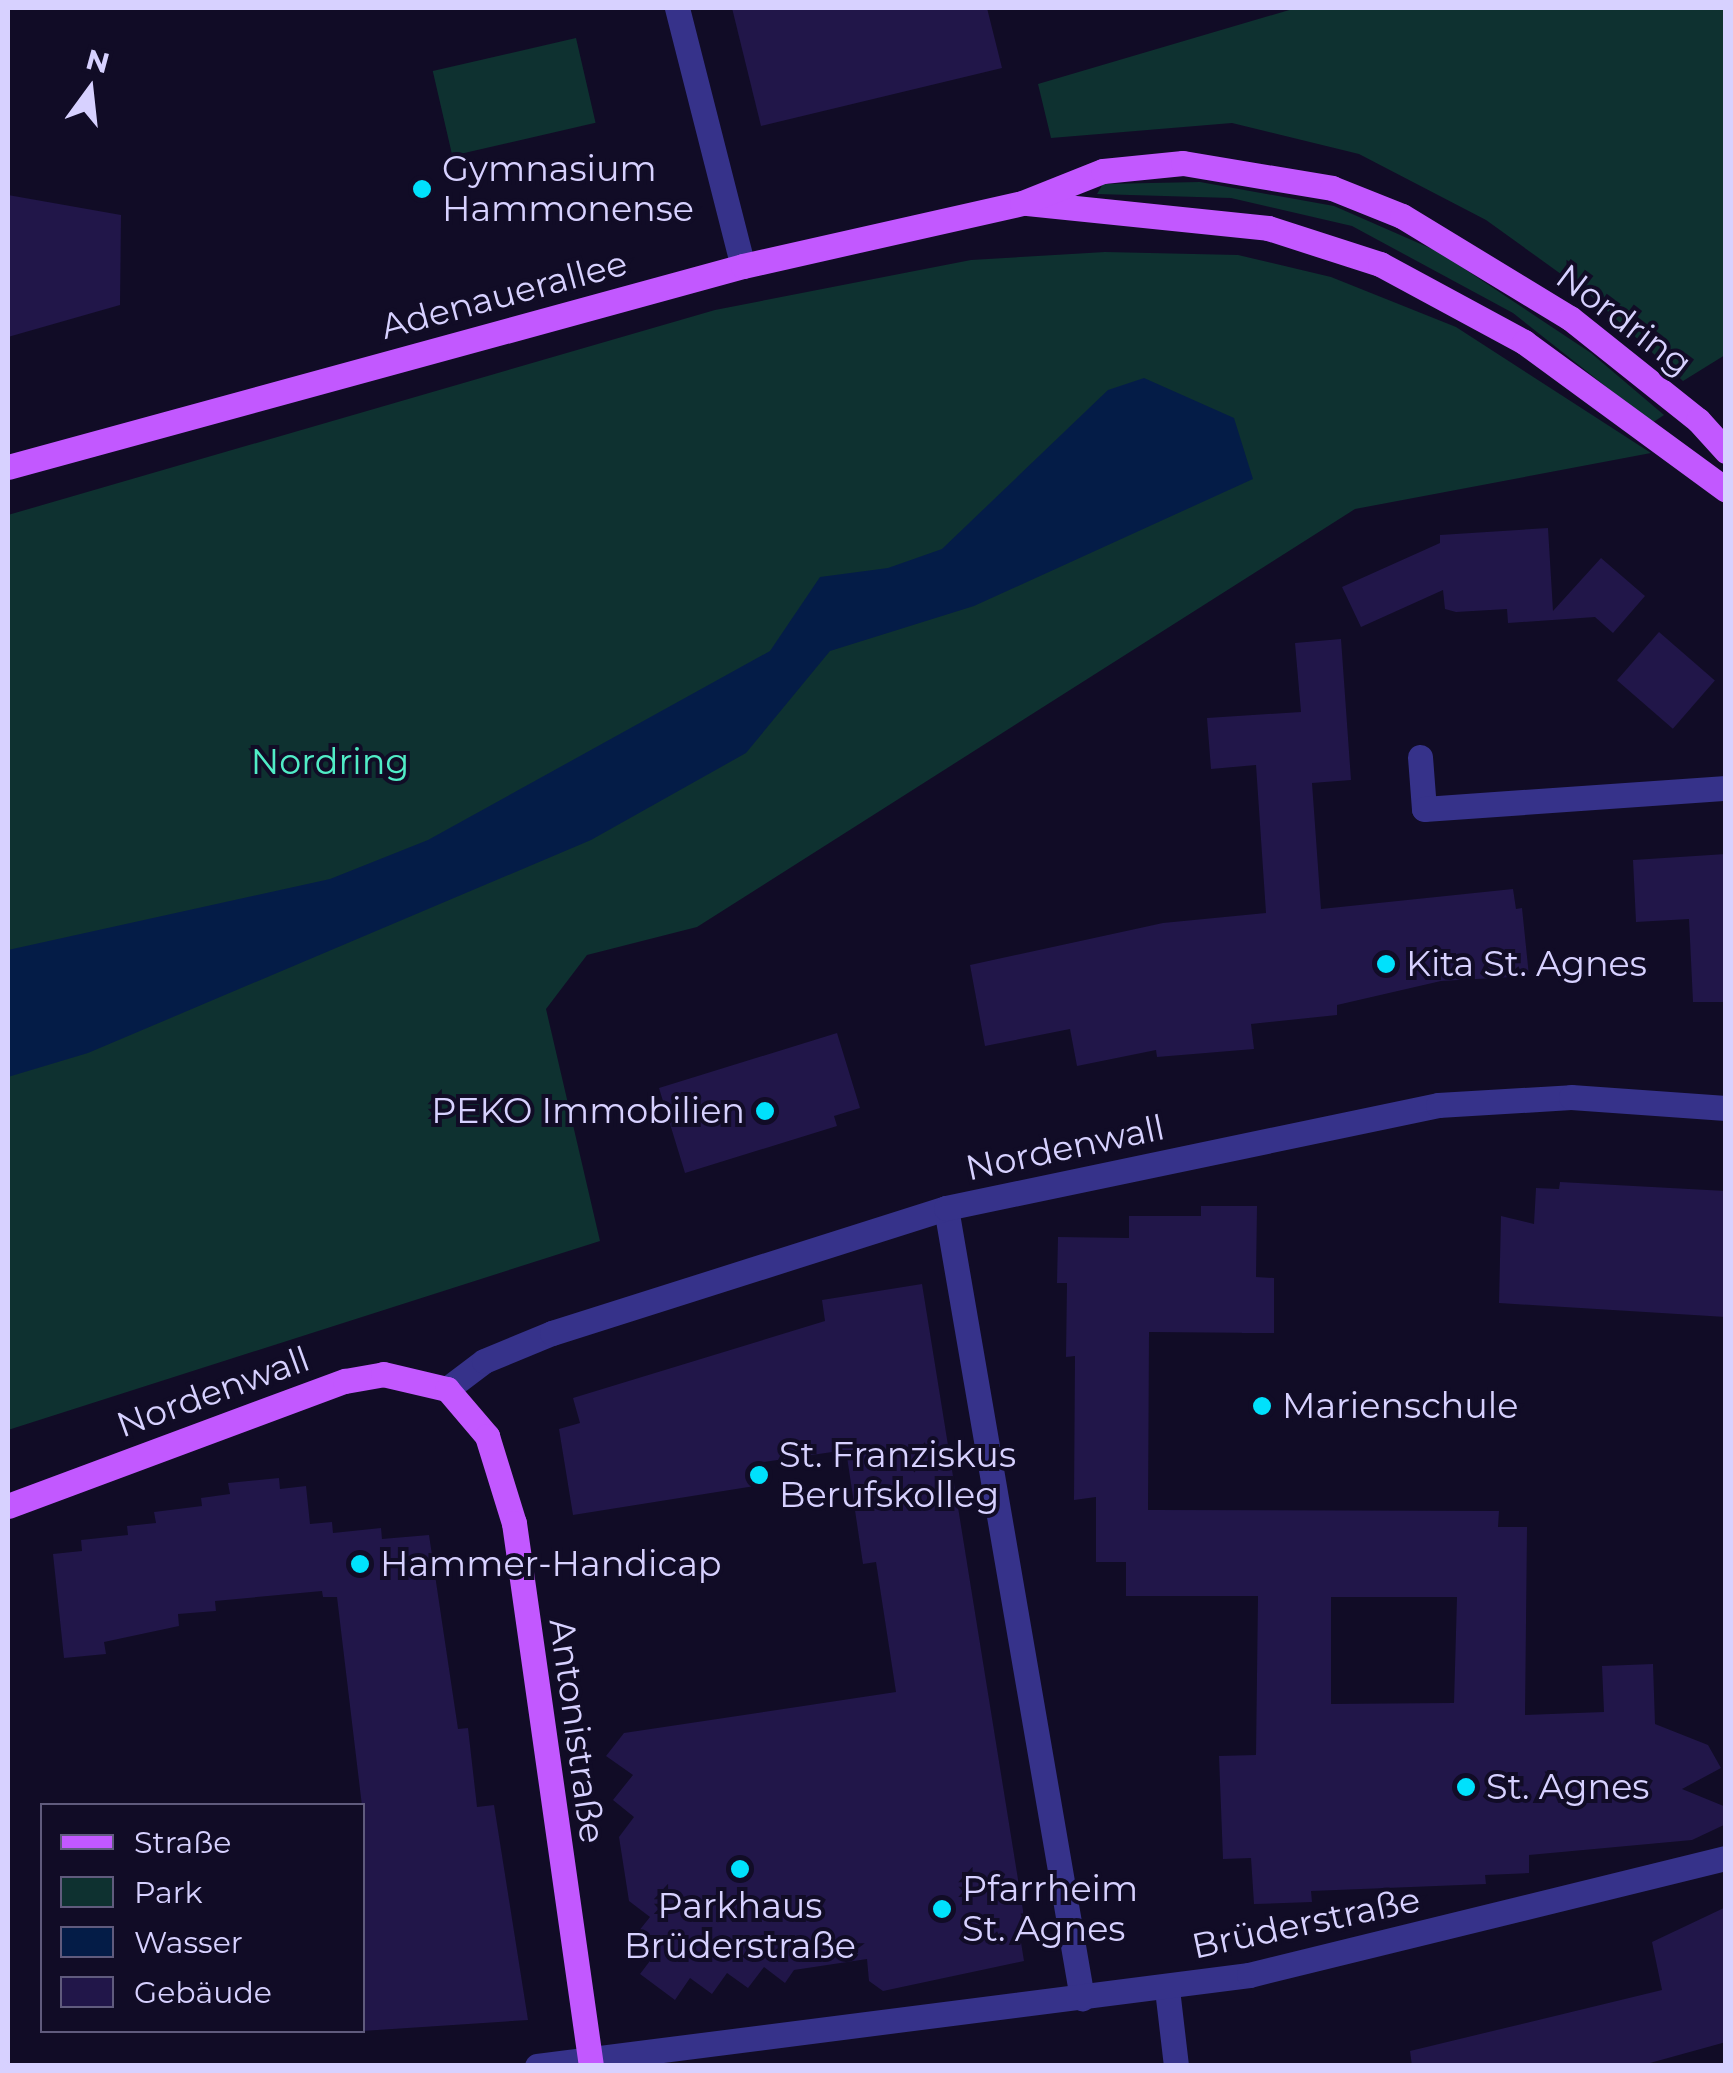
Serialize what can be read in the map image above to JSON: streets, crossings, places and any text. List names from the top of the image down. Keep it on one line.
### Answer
{"streets":{"main road":["Adenauerallee","Nordring","Nordenwall","Antonistraße"],"street":["Brüderstraße"]},"crossings":[["Adenauerallee","Nordring"],["Nordenwall","Antonistraße"],["Antonistraße","Brüderstraße"]],"parks":["Nordring"],"places":["Gymnasium Hammonense","Kita St. Agnes","PEKO Immobilien","Marienschule","St. Franziskus Berufskolleg","Hammer-Handicap","St. Agnes","Parkhaus Brüderstraße","Pfarrheim St. Agnes"],"legend":["Straße","Park","Wasser","Gebäude"],"north":"top"}
